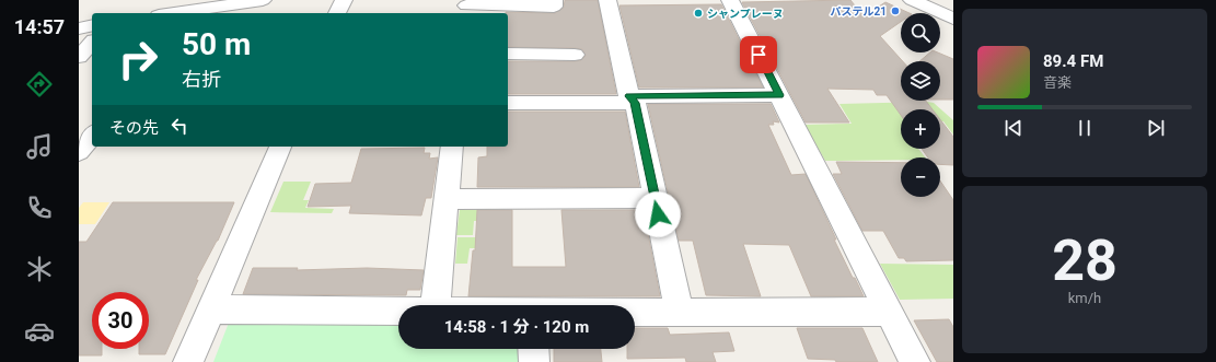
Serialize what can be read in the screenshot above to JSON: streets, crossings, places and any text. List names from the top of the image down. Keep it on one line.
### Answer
{"places":["パステル21","シャンプレーヌ"],"page":{"tabs":"14:57","map_buttons":["+","−"],"turn":["50 m","右折"],"song":["89.4 FM","音楽"],"then":"その先","tile":["28","km/h"],"limit":"30","trip":"14:58 · 1 分 · 120 m"}}
